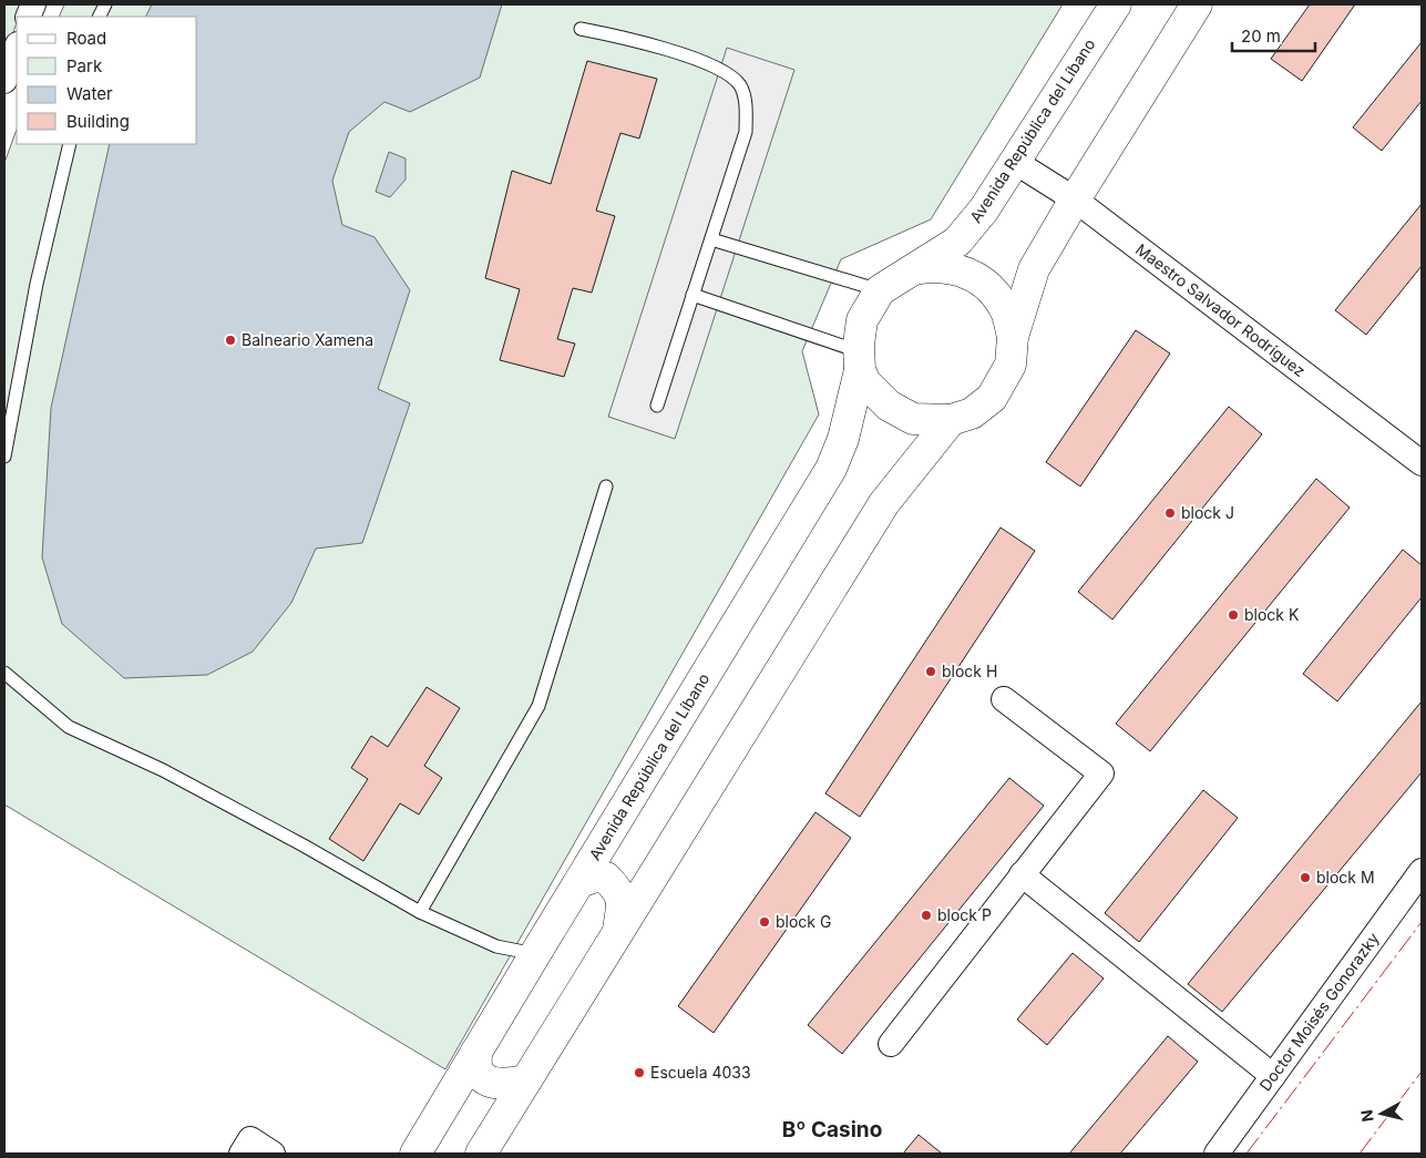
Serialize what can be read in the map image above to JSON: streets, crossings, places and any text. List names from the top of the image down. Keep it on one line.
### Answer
{"streets":{"street":["Avenida República del Líbano","Maestro Salvador Rodríguez","Doctor Moisés Gonorazky"]},"crossings":[["Avenida República del Líbano","Maestro Salvador Rodríguez"]],"districts":["Bº Casino"],"places":["Balneario Xamena","block J","block K","block H","block M","block P","block G","Escuela 4033"],"legend":["Road","Park","Water","Building"],"scale_bar":"20 m","north":"left"}
